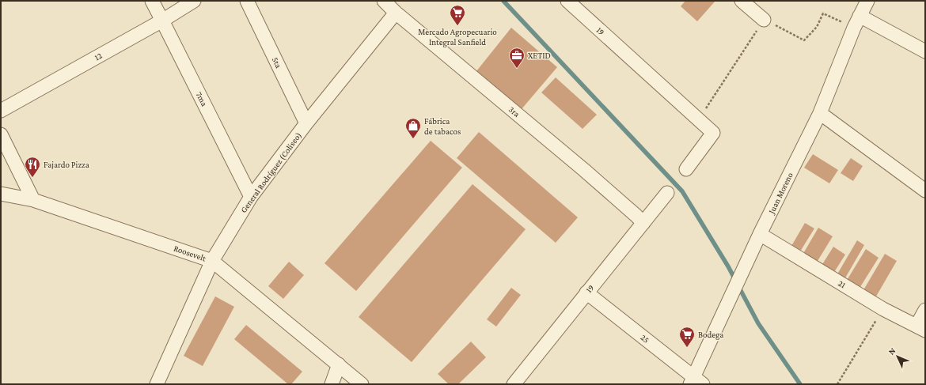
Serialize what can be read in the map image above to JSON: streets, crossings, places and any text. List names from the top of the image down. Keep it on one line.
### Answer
{"streets":{"street":["19","12","5ta","7ma","3ra","General Rodríguez (Coliseo)","Juan Moreno","Roosevelt","21","25"]},"crossings":[["19","3ra"],["19","25"],["12","7ma"],["5ta","General Rodríguez (Coliseo)"],["7ma","General Rodríguez (Coliseo)"],["3ra","General Rodríguez (Coliseo)"],["General Rodríguez (Coliseo)","Roosevelt"],["Juan Moreno","21"],["Juan Moreno","25"]],"places":{"supermarket":["Mercado Agropecuario Integral Sanfield","Bodega"],"office":["XETID"],"shop":["Fábrica de tabacos"],"restaurant":["Fajardo Pizza"]},"north":"top left"}
